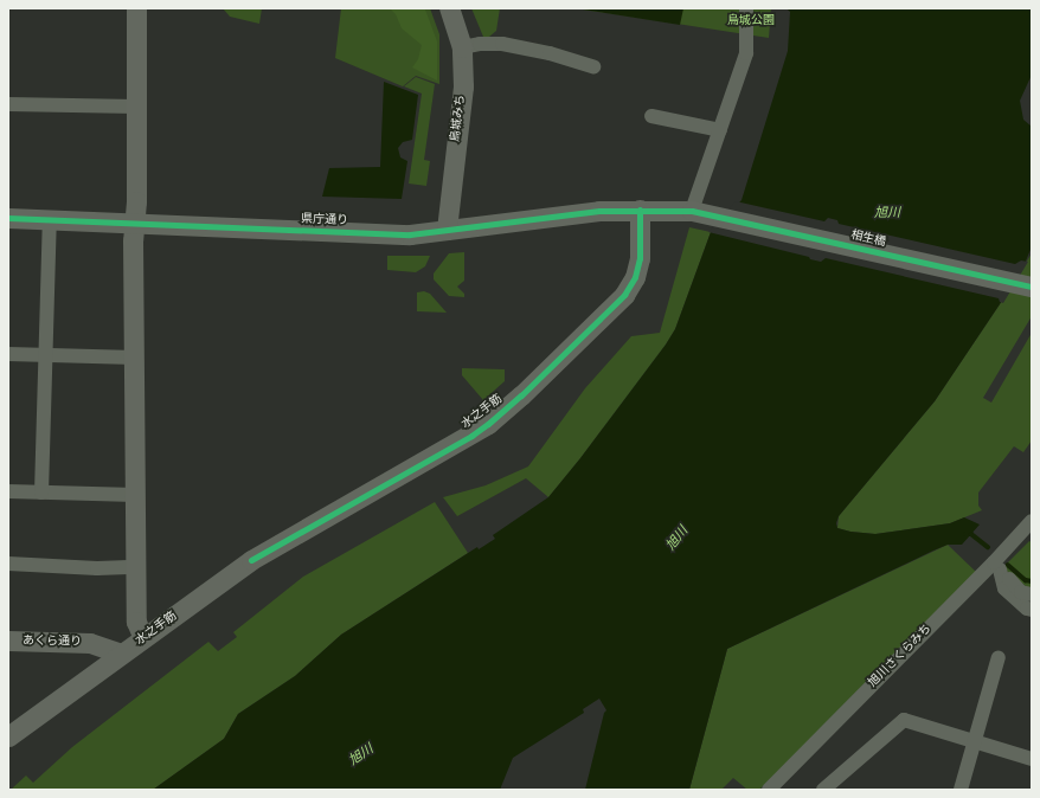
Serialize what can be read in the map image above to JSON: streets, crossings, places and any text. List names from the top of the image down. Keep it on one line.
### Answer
{"streets":{"street":["烏城みち","県庁通り","相生橋","水之手筋","あくら通り","旭川さくらみち"]},"crossings":[["烏城みち","県庁通り"],["県庁通り","相生橋"],["県庁通り","水之手筋"],["相生橋","水之手筋"],["水之手筋","あくら通り"]],"water":["旭川"],"parks":["烏城公園"]}
